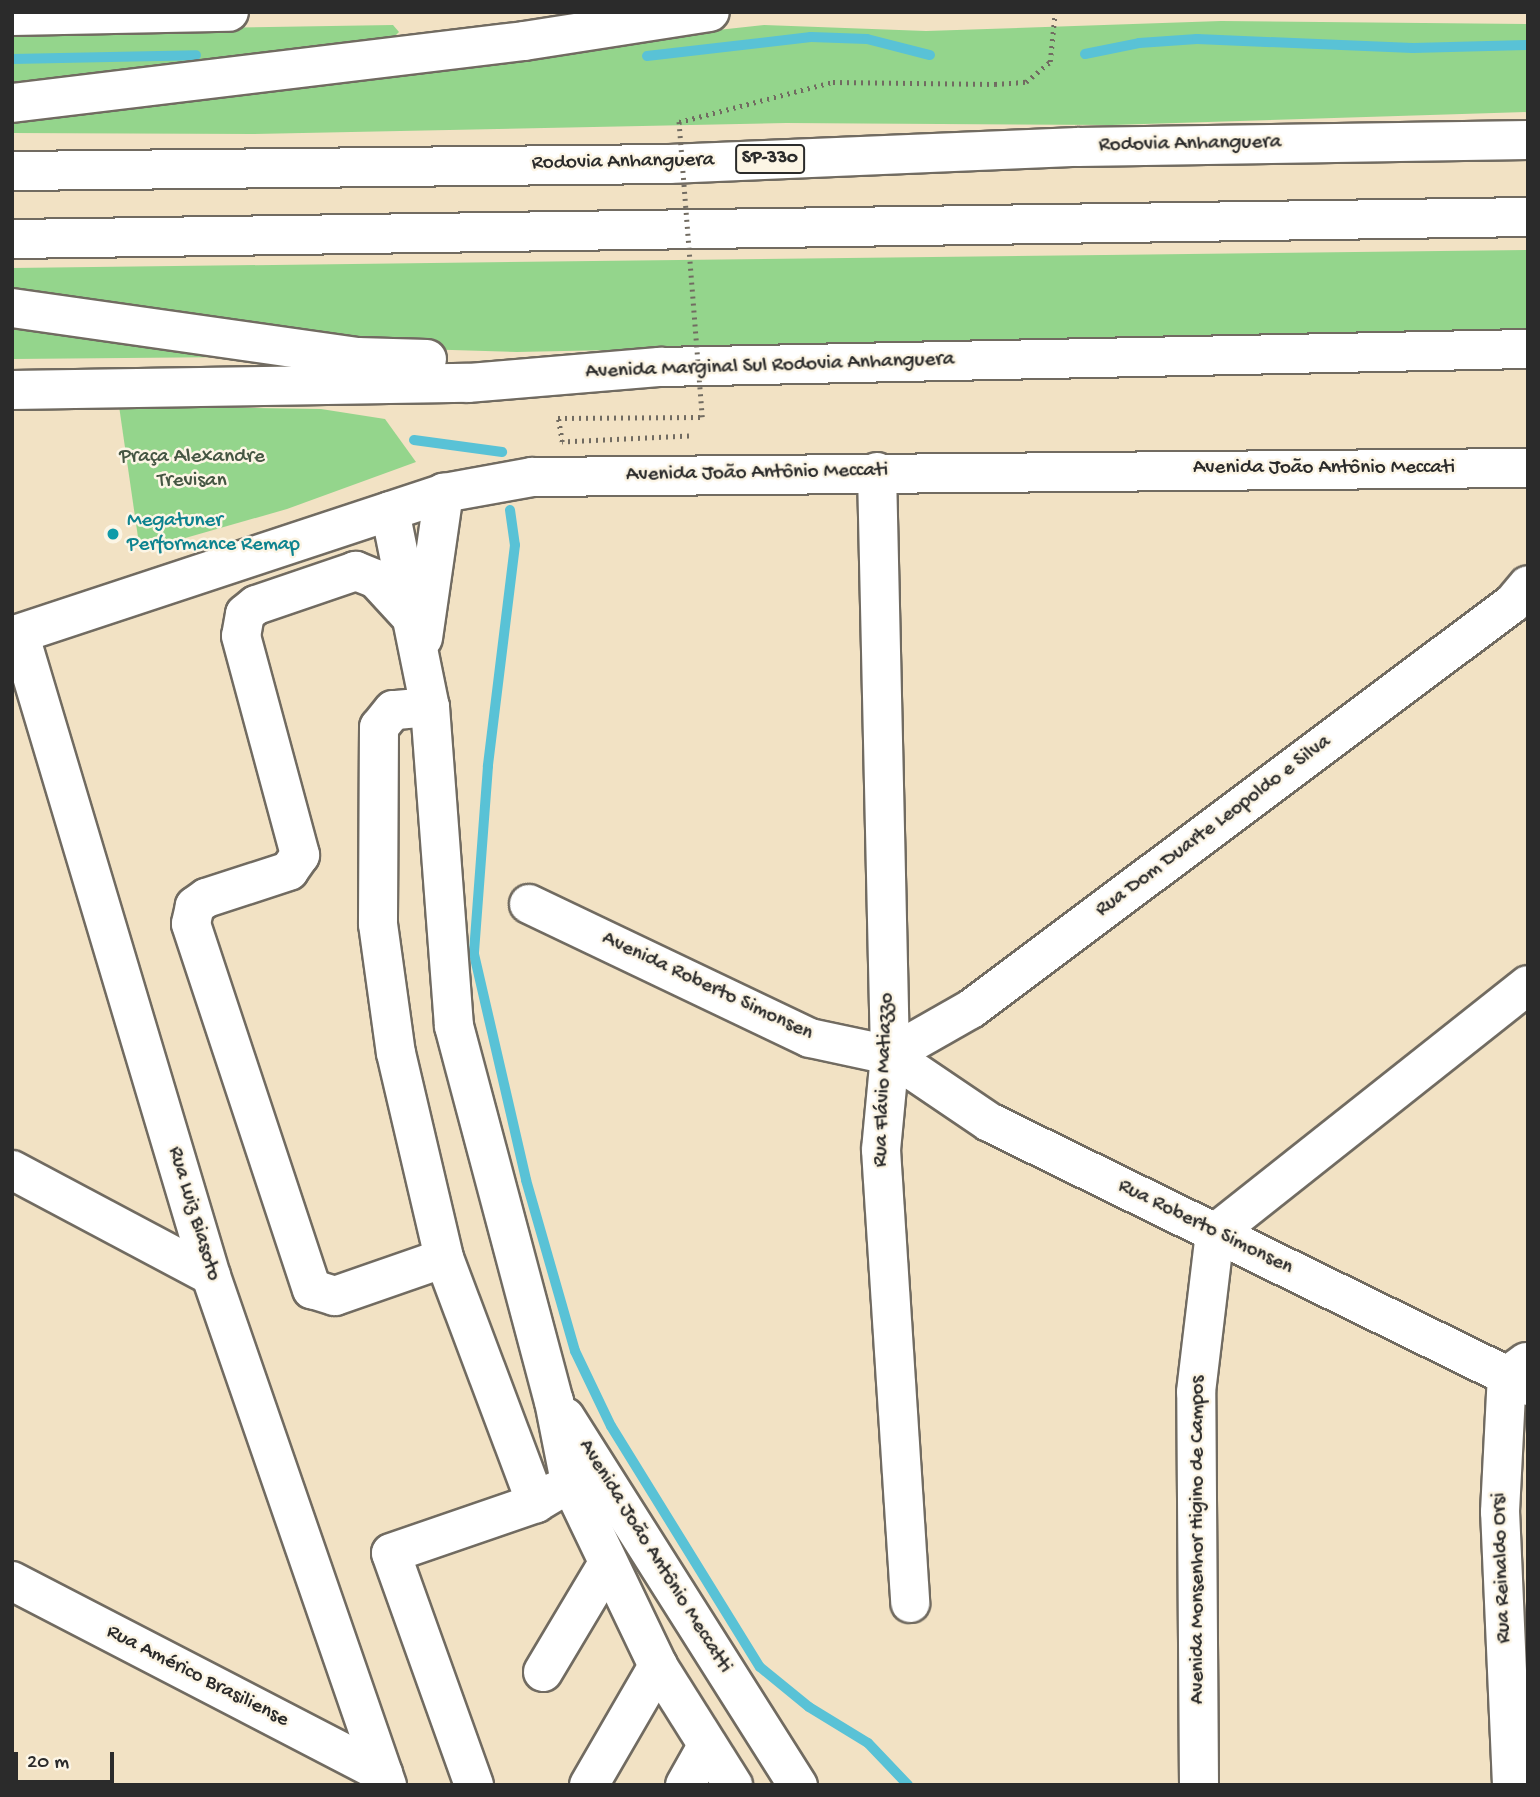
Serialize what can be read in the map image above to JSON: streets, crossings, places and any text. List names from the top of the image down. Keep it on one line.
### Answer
{"streets":{"main road":["Rodovia Anhanguera","SP-330","Avenida Marginal Sul Rodovia Anhanguera","Avenida João Antônio Meccati","Rua Dom Duarte Leopoldo e Silva","Avenida Roberto Simonsen","Rua Flávio Matiazzo","Rua Luiz Biasoto","Rua Roberto Simonsen","Avenida Monsenhor Higino de Campos","Avenida João Antônio Meccatti","Rua Reinaldo Orsi","Rua Américo Brasiliense"]},"crossings":[["Avenida João Antônio Meccati","Rua Flávio Matiazzo"],["Avenida João Antônio Meccati","Rua Luiz Biasoto"],["Rua Dom Duarte Leopoldo e Silva","Avenida Roberto Simonsen"],["Rua Dom Duarte Leopoldo e Silva","Rua Flávio Matiazzo"],["Rua Dom Duarte Leopoldo e Silva","Rua Roberto Simonsen"],["Avenida Roberto Simonsen","Rua Flávio Matiazzo"],["Avenida Roberto Simonsen","Rua Roberto Simonsen"],["Rua Flávio Matiazzo","Rua Roberto Simonsen"],["Rua Luiz Biasoto","Rua Américo Brasiliense"],["Rua Roberto Simonsen","Avenida Monsenhor Higino de Campos"],["Rua Roberto Simonsen","Rua Reinaldo Orsi"]],"parks":["Praça Alexandre Trevisan"],"places":["Megatuner Performance Remap"],"scale_bar":"20 m"}
